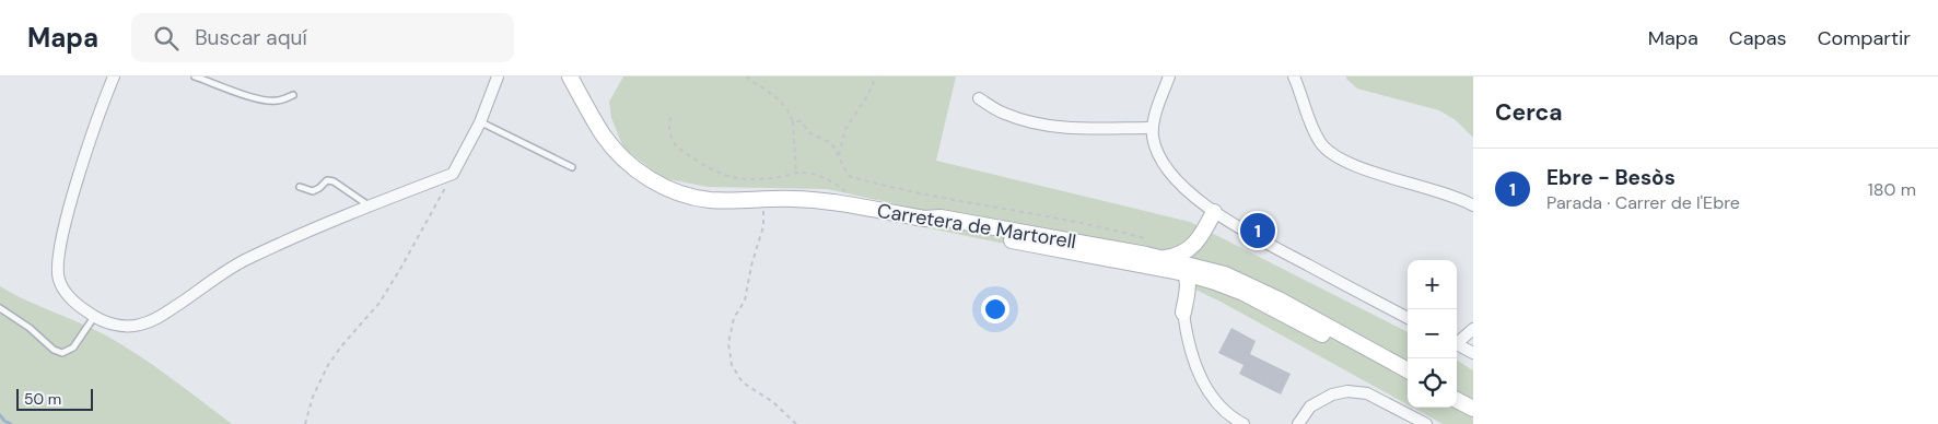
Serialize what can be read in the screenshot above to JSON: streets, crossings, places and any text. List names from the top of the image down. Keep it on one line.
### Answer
{"streets":{"main road":["Carretera de Martorell"]},"scale_bar":"50 m","page":{"header":"Mapa","search":"Buscar aquí","nav":["Mapa","Capas","Compartir"],"heading":"Cerca","list":[{"mark":"1","name":"Ebre - Besòs","note":"Parada · Carrer de l'Ebre","value":"180 m"}],"pins":"1","map_buttons":["+","−"],"scale":"50 m"}}
